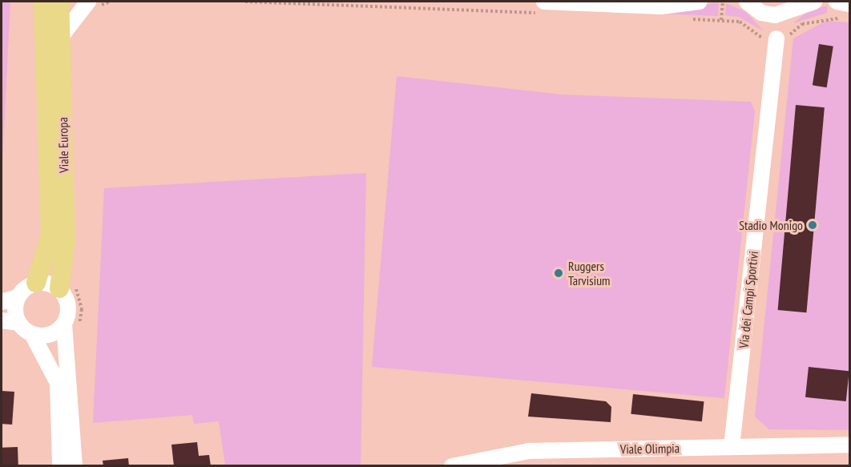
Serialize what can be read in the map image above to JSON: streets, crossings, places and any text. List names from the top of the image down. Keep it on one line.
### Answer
{"streets":{"main road":["Viale Europa"],"street":["Via dei Campi Sportivi","Viale Olimpia"]},"crossings":[["Via dei Campi Sportivi","Viale Olimpia"]],"places":["Stadio Monigo","Ruggers Tarvisium"]}
